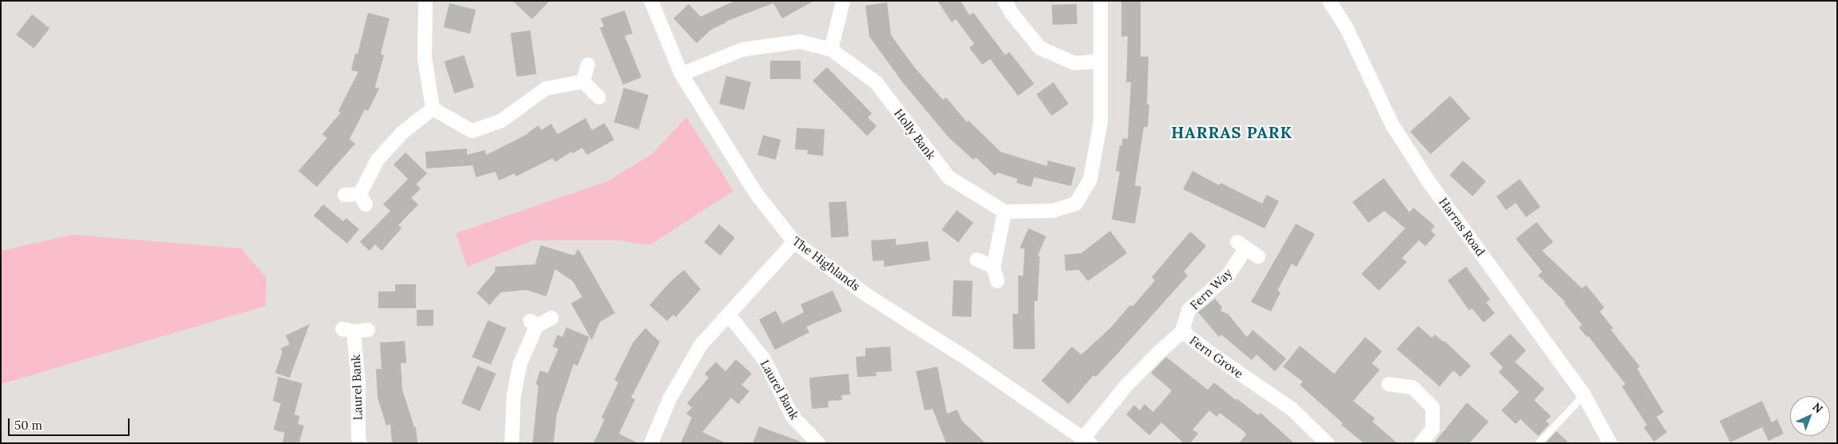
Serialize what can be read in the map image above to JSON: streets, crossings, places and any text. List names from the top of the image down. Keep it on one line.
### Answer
{"streets":{"street":["Holly Bank","Harras Road","The Highlands","Fern Way","Fern Grove","Laurel Bank"]},"crossings":[["Holly Bank","The Highlands"],["The Highlands","Fern Grove"],["Fern Way","Fern Grove"]],"districts":["HARRAS PARK"],"scale_bar":"50 m","north":"top right"}
